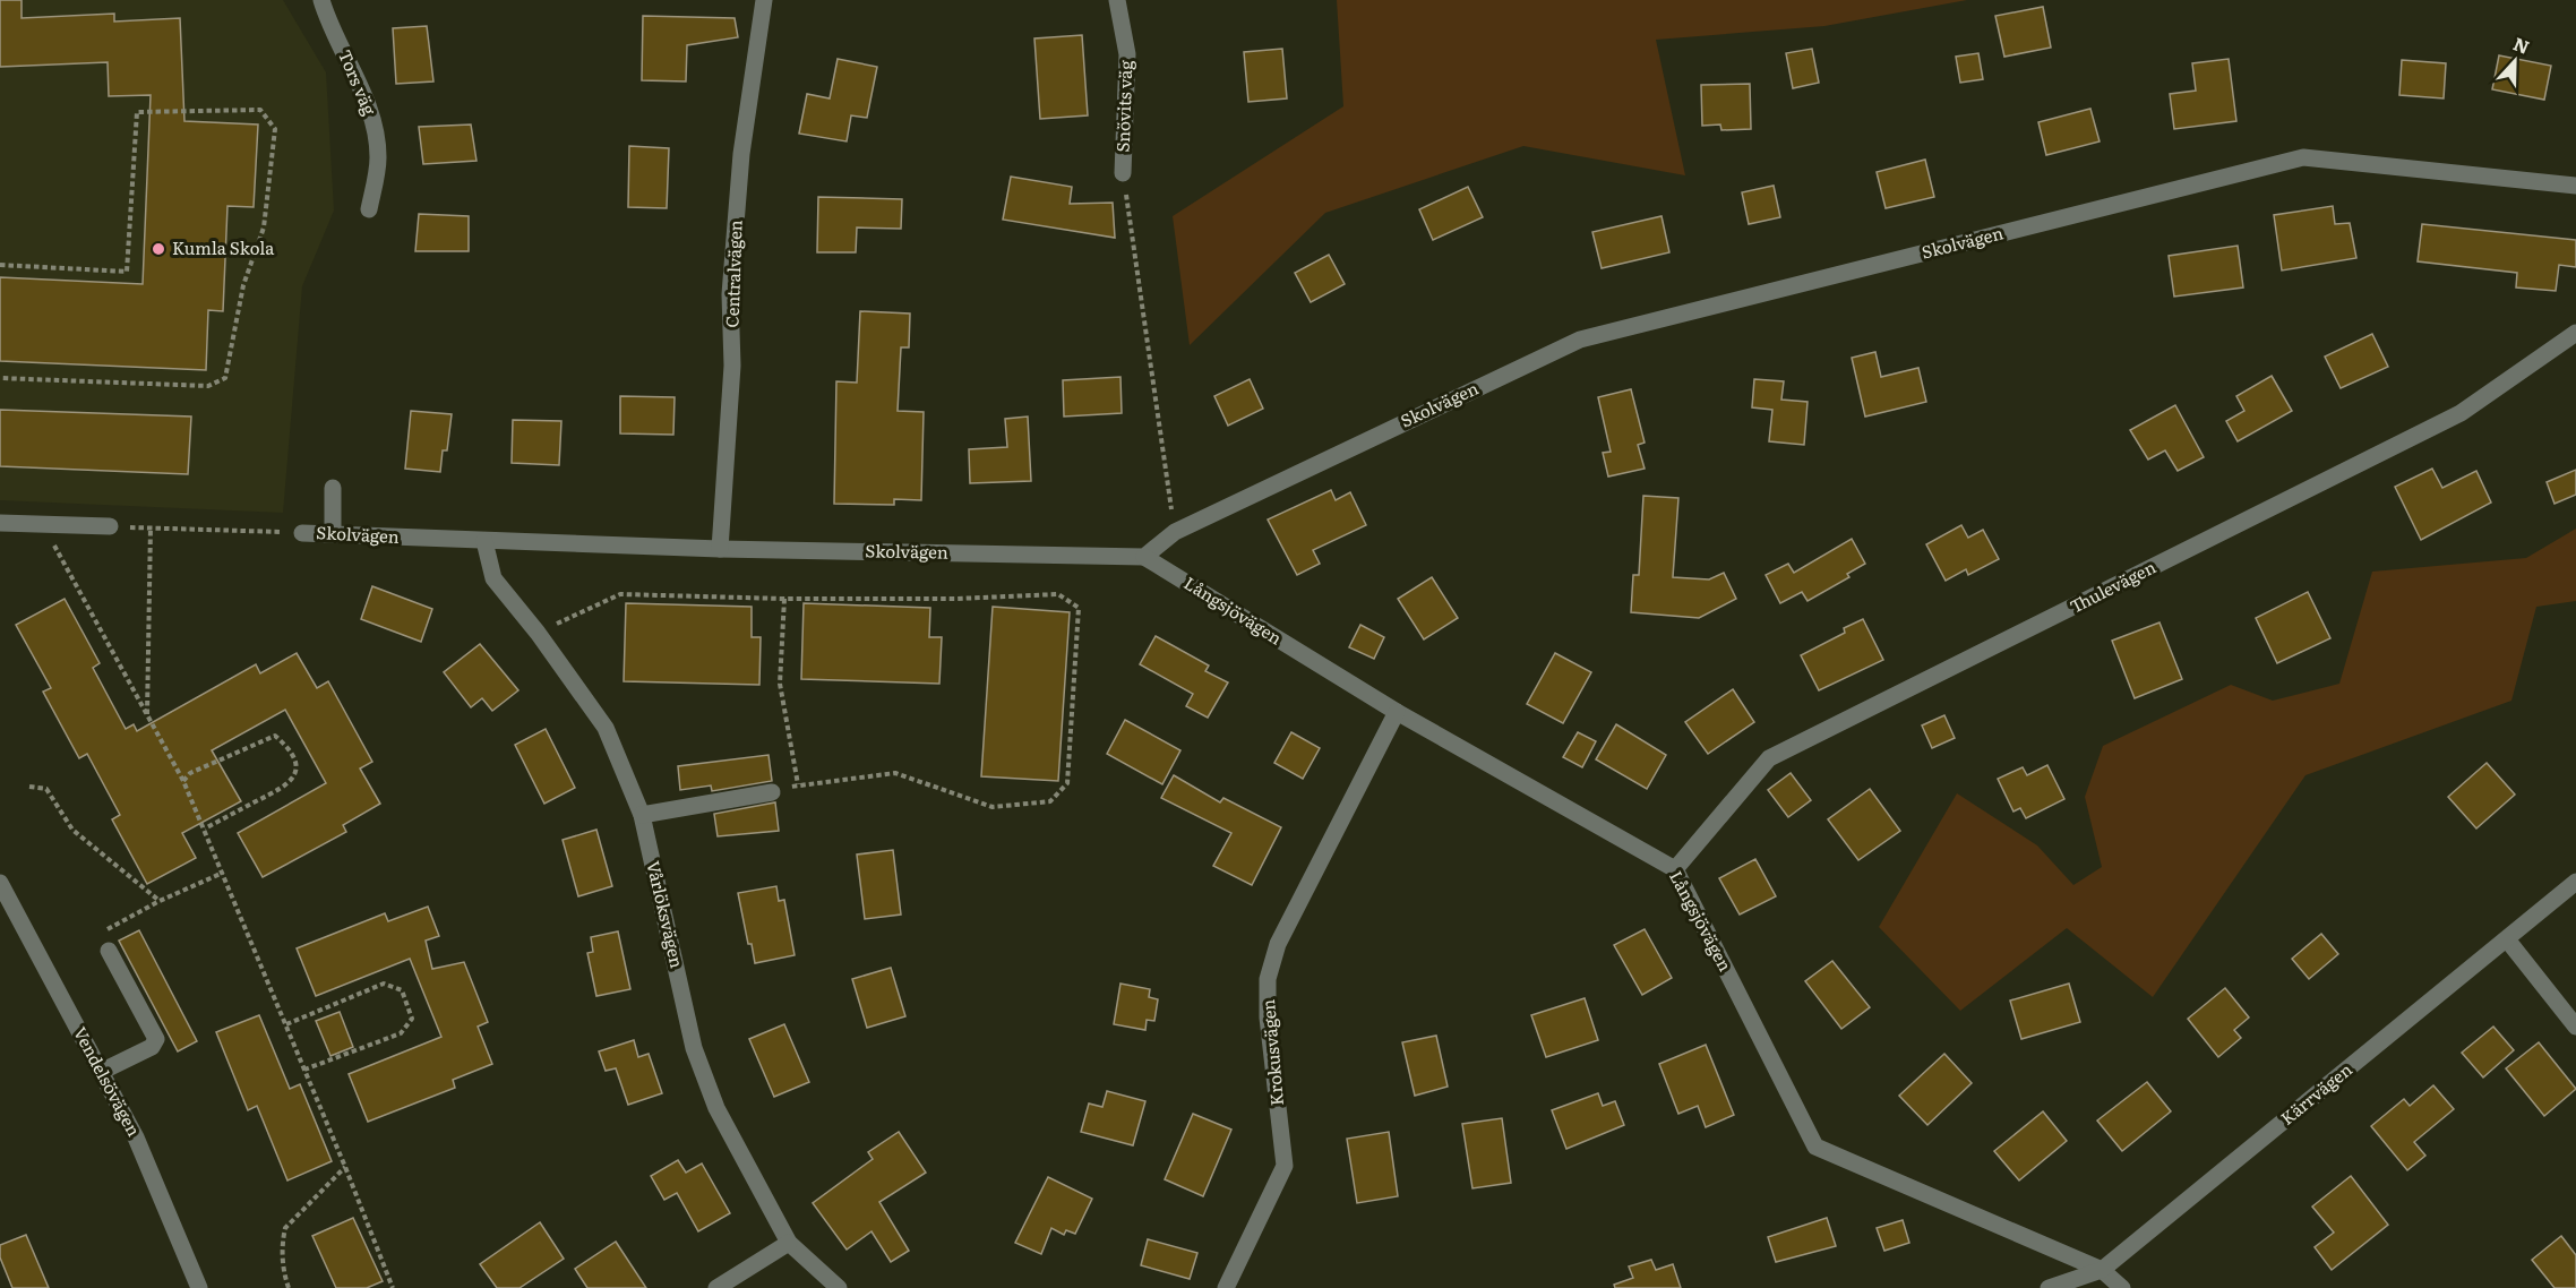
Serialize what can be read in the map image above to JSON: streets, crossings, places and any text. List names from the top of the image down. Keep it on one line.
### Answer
{"streets":{"street":["Tors väg","Snövits väg","Skolvägen","Centralvägen","Thulevägen","Långsjövägen","Vårlöksvägen","Krokusvägen","Vendelsövägen","Kärrvägen"]},"crossings":[["Skolvägen","Centralvägen"],["Skolvägen","Långsjövägen"],["Skolvägen","Vårlöksvägen"],["Thulevägen","Långsjövägen"],["Långsjövägen","Krokusvägen"],["Långsjövägen","Kärrvägen"]],"places":["Kumla Skola"],"north":"top"}
